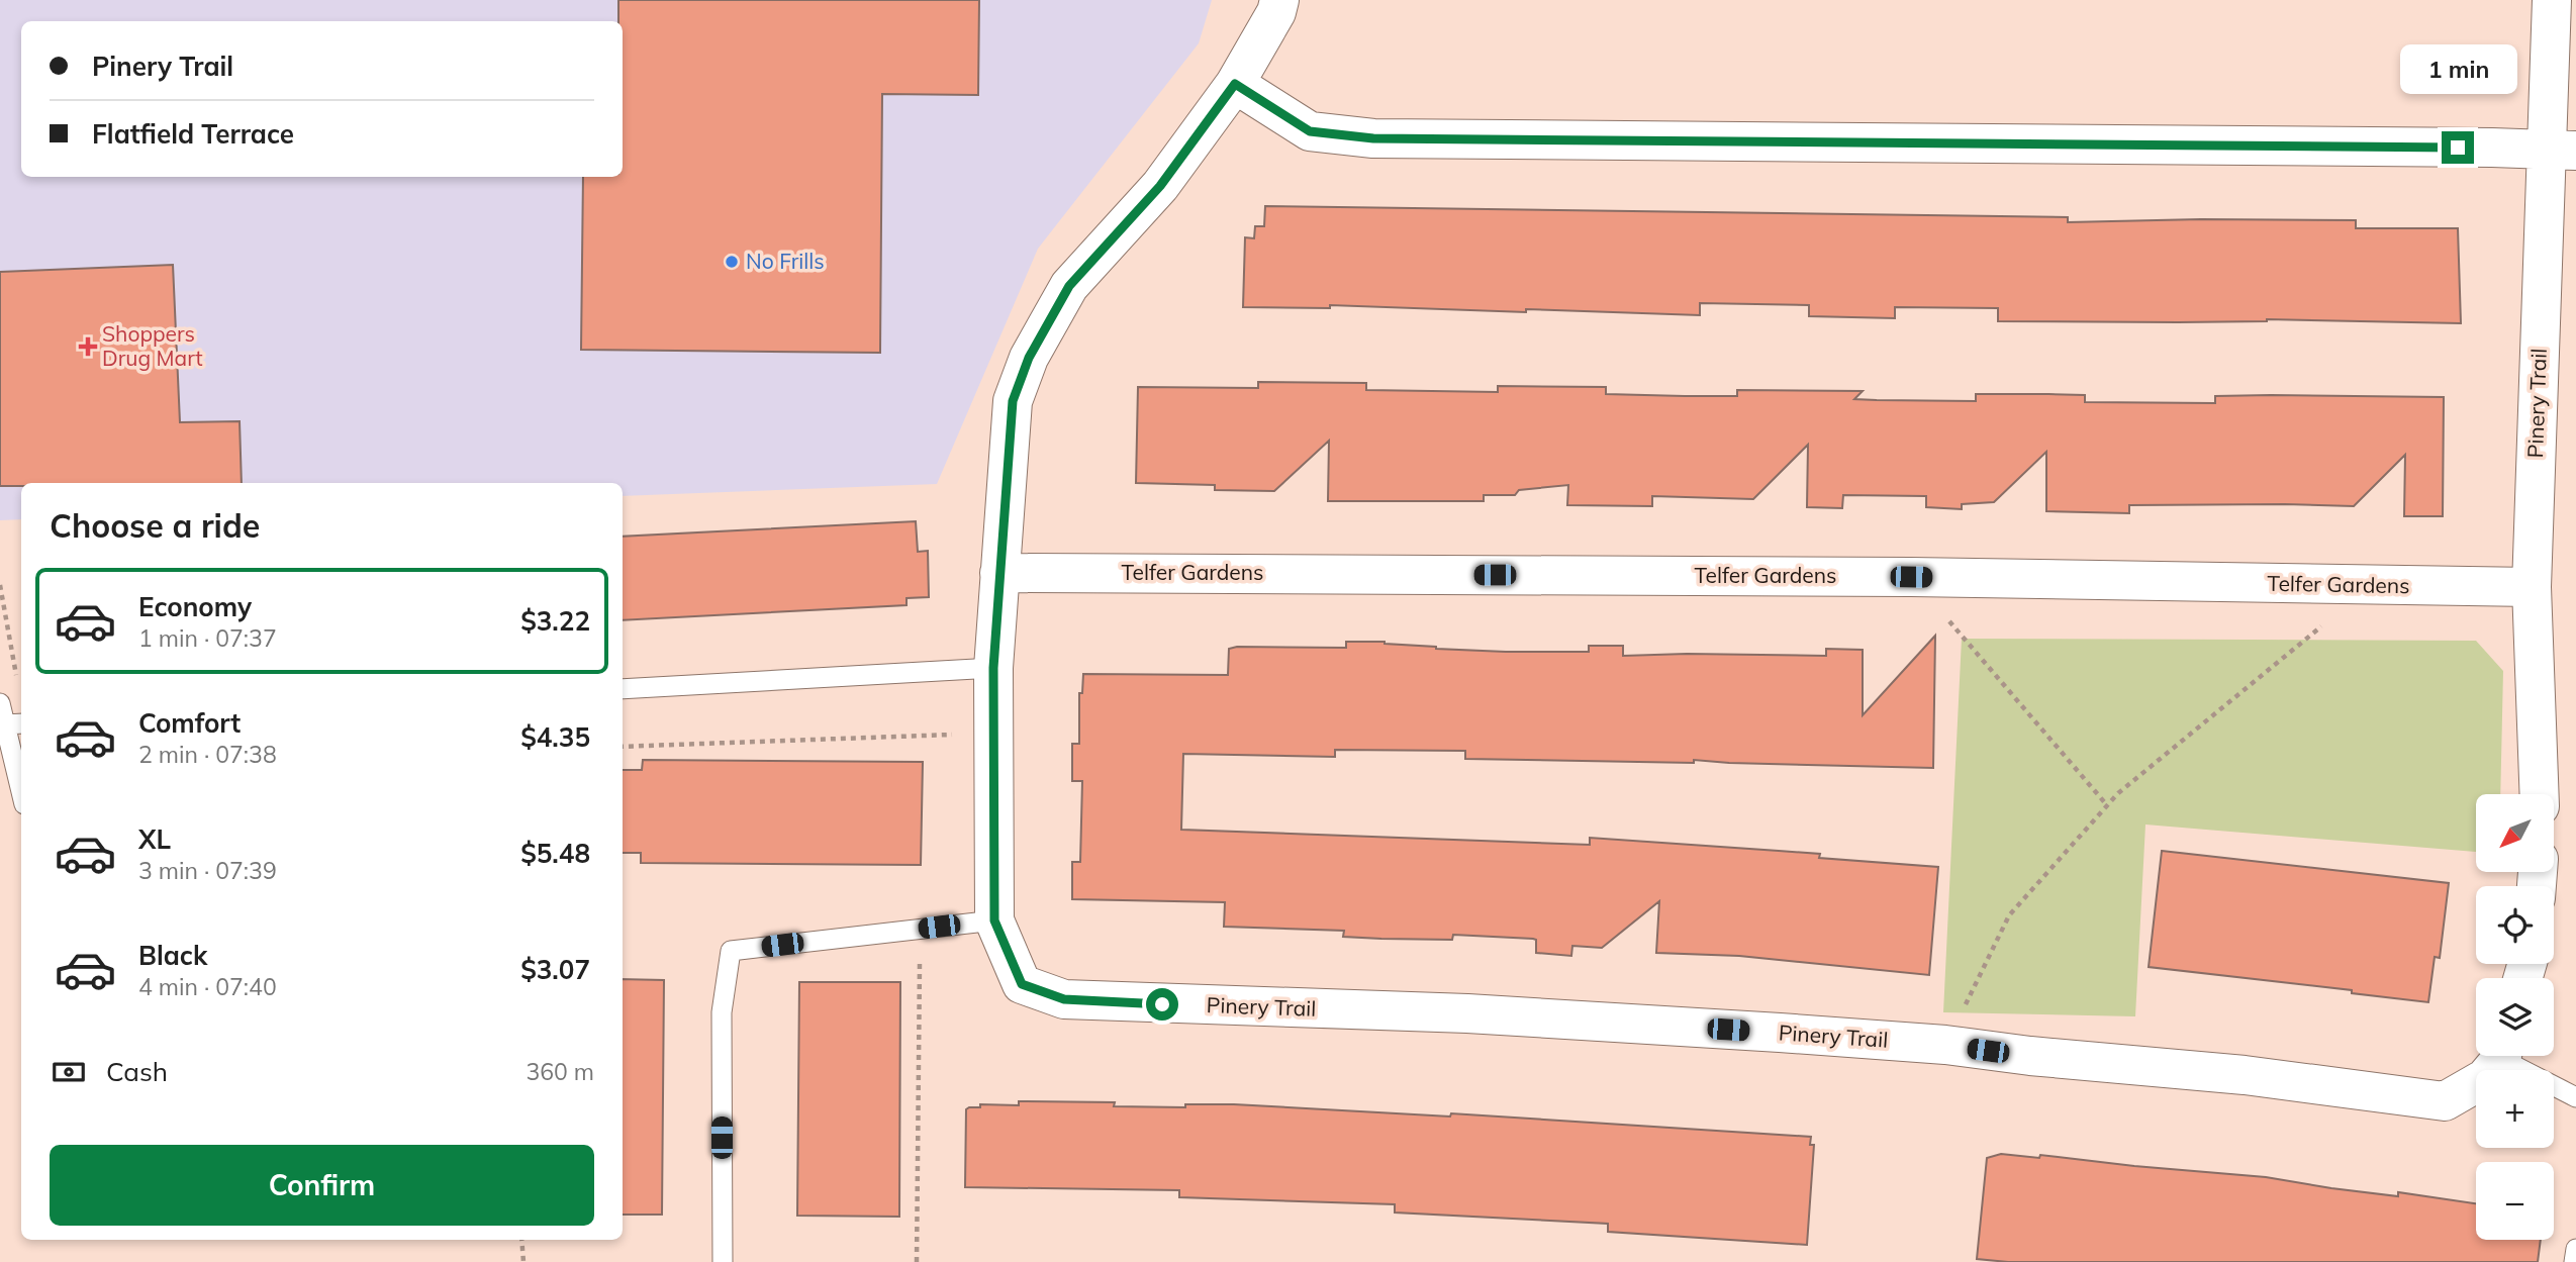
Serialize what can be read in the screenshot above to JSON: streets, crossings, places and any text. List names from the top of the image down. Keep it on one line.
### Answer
{"streets":{"street":["Pinery Trail","Telfer Gardens"]},"crossings":[["Pinery Trail","Telfer Gardens"]],"places":{"other":["No Frills"],"health":["Shoppers Drug Mart"]},"north":"bottom left","page":{"banner":["Pinery Trail","Flatfield Terrace"],"bubble":"1 min","heading":"Choose a ride","list":[{"name":"Economy","note":"1 min · 07:37","value":"$3.22"},{"name":"Comfort","note":"2 min · 07:38","value":"$4.35"},{"name":"XL","note":"3 min · 07:39","value":"$5.48"},{"name":"Black","note":"4 min · 07:40","value":"$3.07"}],"map_buttons":["+","−"],"pay":["Cash","360 m"],"buttons":"Confirm"}}
